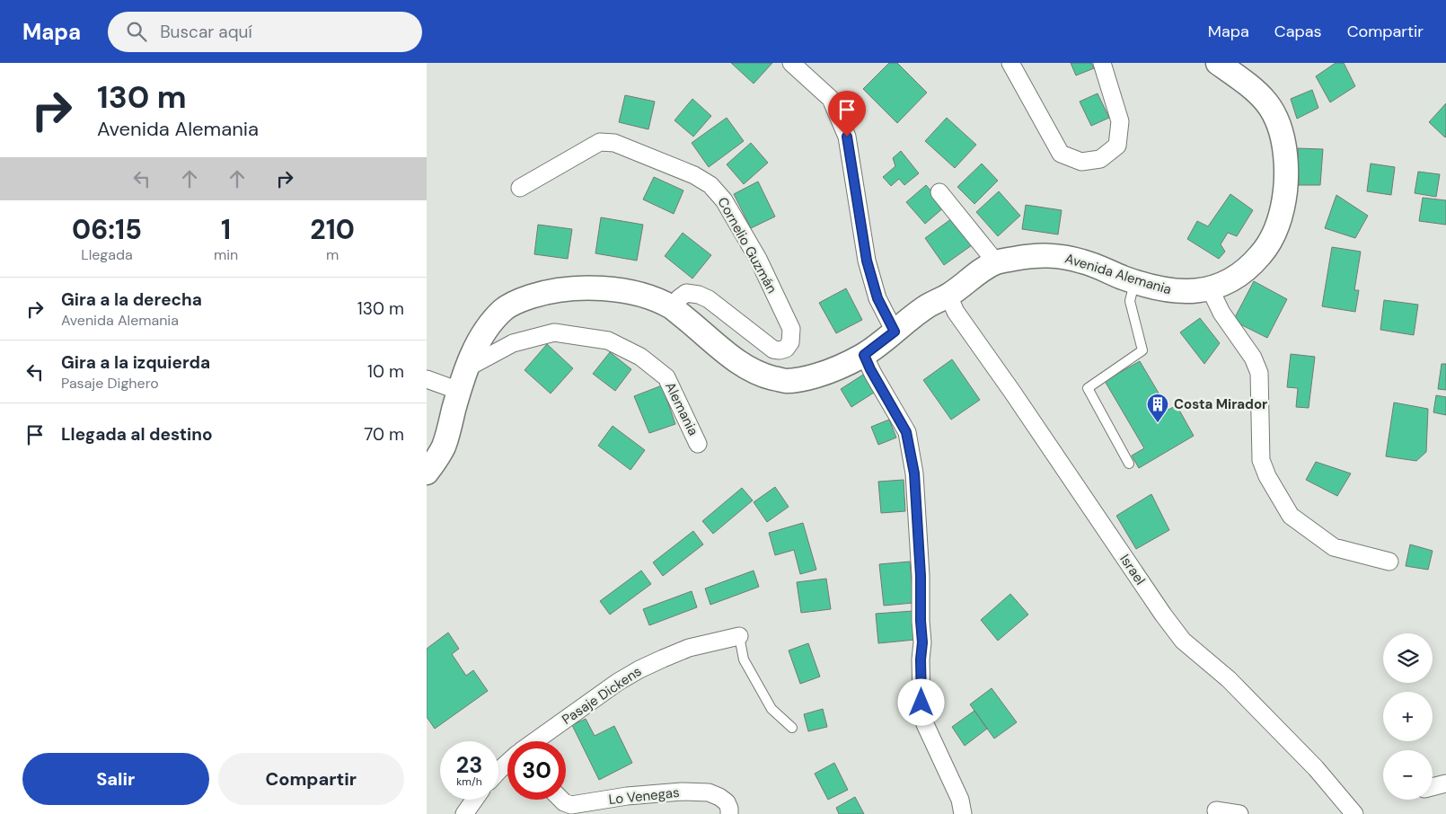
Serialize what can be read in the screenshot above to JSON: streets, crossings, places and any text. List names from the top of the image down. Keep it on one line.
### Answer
{"streets":{"main road":["Avenida Alemania"],"street":["Cornelio Guzmán","Alemania","Israel","Pasaje Dickens","Lo Venegas"]},"crossings":[["Cornelio Guzmán","Avenida Alemania"],["Avenida Alemania","Alemania"],["Avenida Alemania","Israel"]],"places":{"building":["Costa Mirador"]},"page":{"header":"Mapa","search":"Buscar aquí","nav":["Mapa","Capas","Compartir"],"turn":["130 m","Avenida Alemania"],"eta":["06:15","Llegada","1","min","210","m"],"list":[{"name":"Gira a la derecha","note":"Avenida Alemania","value":"130 m"},{"name":"Gira a la izquierda","note":"Pasaje Dighero","value":"10 m"},{"name":"Llegada al destino","value":"70 m"}],"map_buttons":["+","−"],"speed":"23 km/h","limit":"30","buttons":["Salir","Compartir"]}}
